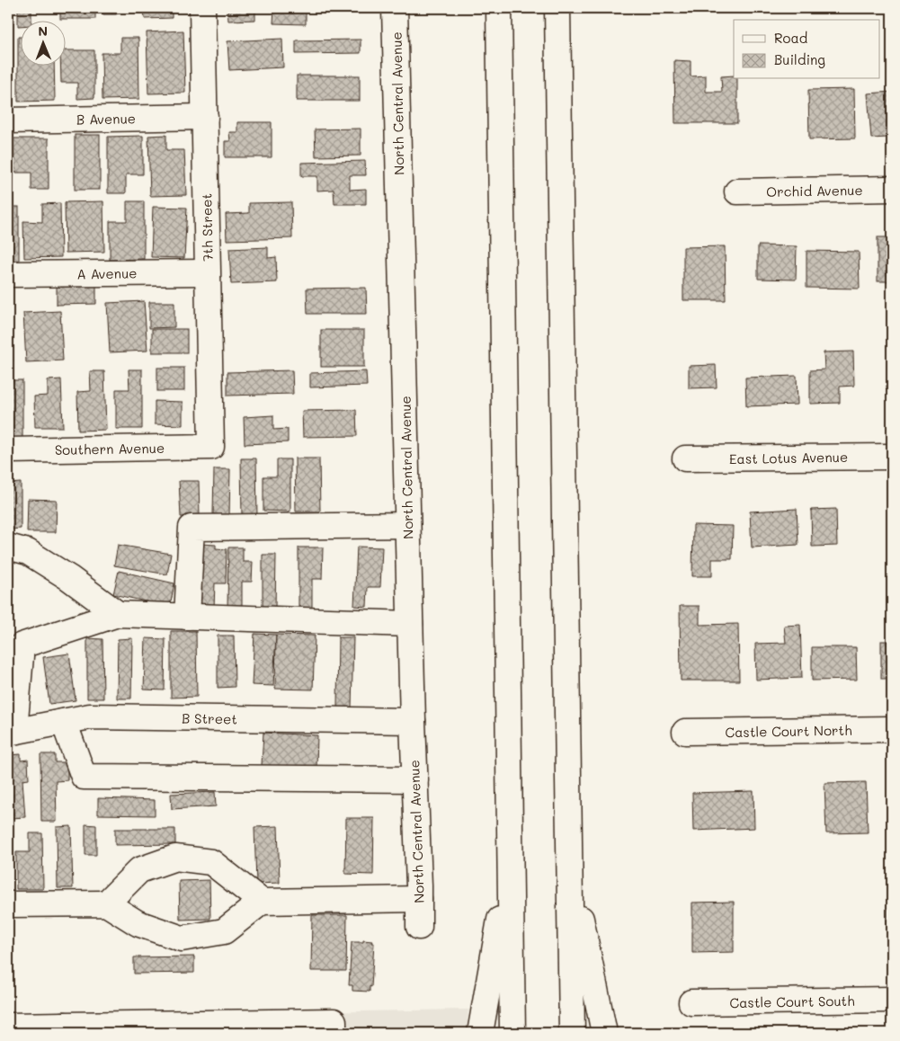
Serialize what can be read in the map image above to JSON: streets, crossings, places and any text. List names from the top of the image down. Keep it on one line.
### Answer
{"streets":{"main road":["North Central Avenue","B Avenue","Orchid Avenue","7th Street","A Avenue","Southern Avenue","East Lotus Avenue","B Street","Castle Court North","Castle Court South"]},"crossings":[["North Central Avenue","B Street"],["B Avenue","7th Street"],["7th Street","A Avenue"],["7th Street","Southern Avenue"]],"legend":["Road","Building"],"north":"top"}
